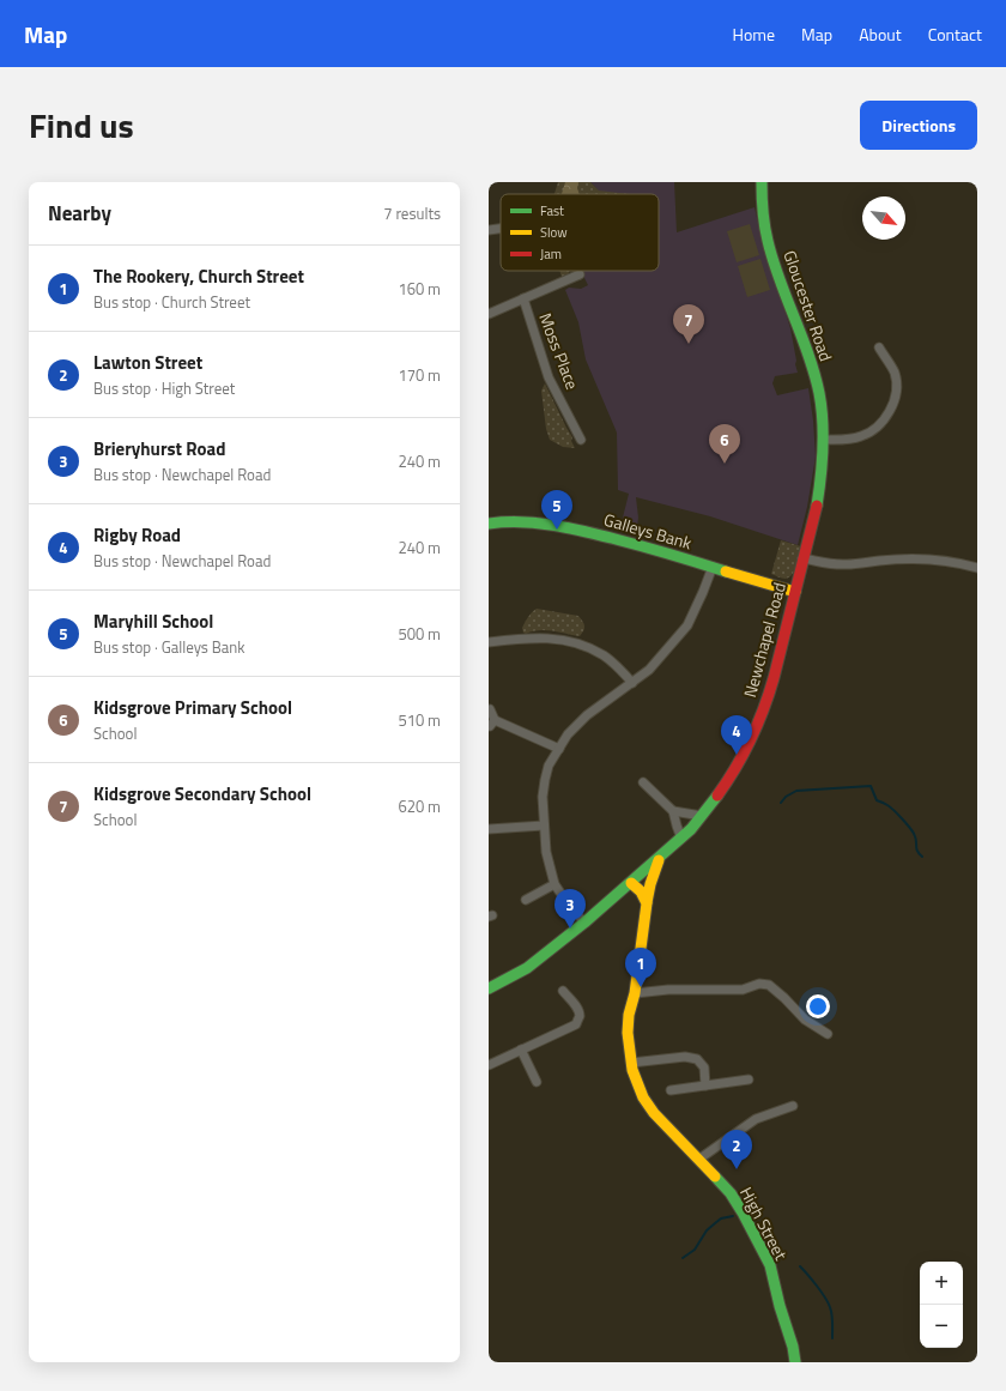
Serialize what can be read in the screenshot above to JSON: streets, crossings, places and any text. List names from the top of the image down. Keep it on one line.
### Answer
{"streets":{"street":["Gloucester Road","Moss Place","Galleys Bank","Newchapel Road","High Street"]},"crossings":[["Gloucester Road","Newchapel Road"],["Galleys Bank","Newchapel Road"],["Newchapel Road","High Street"]],"legend":["Fast","Slow","Jam"],"north":"bottom right","page":{"header":"Map","nav":["Home","Map","About","Contact"],"title":"Find us","buttons":"Directions","heading":["Nearby","7 results"],"list":[{"mark":"1","name":"The Rookery, Church Street","note":"Bus stop · Church Street","value":"160 m"},{"mark":"2","name":"Lawton Street","note":"Bus stop · High Street","value":"170 m"},{"mark":"3","name":"Brieryhurst Road","note":"Bus stop · Newchapel Road","value":"240 m"},{"mark":"4","name":"Rigby Road","note":"Bus stop · Newchapel Road","value":"240 m"},{"mark":"5","name":"Maryhill School","note":"Bus stop · Galleys Bank","value":"500 m"},{"mark":"6","name":"Kidsgrove Primary School","note":"School","value":"510 m"},{"mark":"7","name":"Kidsgrove Secondary School","note":"School","value":"620 m"}],"pins":["7","6","5","4","3","1","2"],"map_buttons":["+","−"]}}
